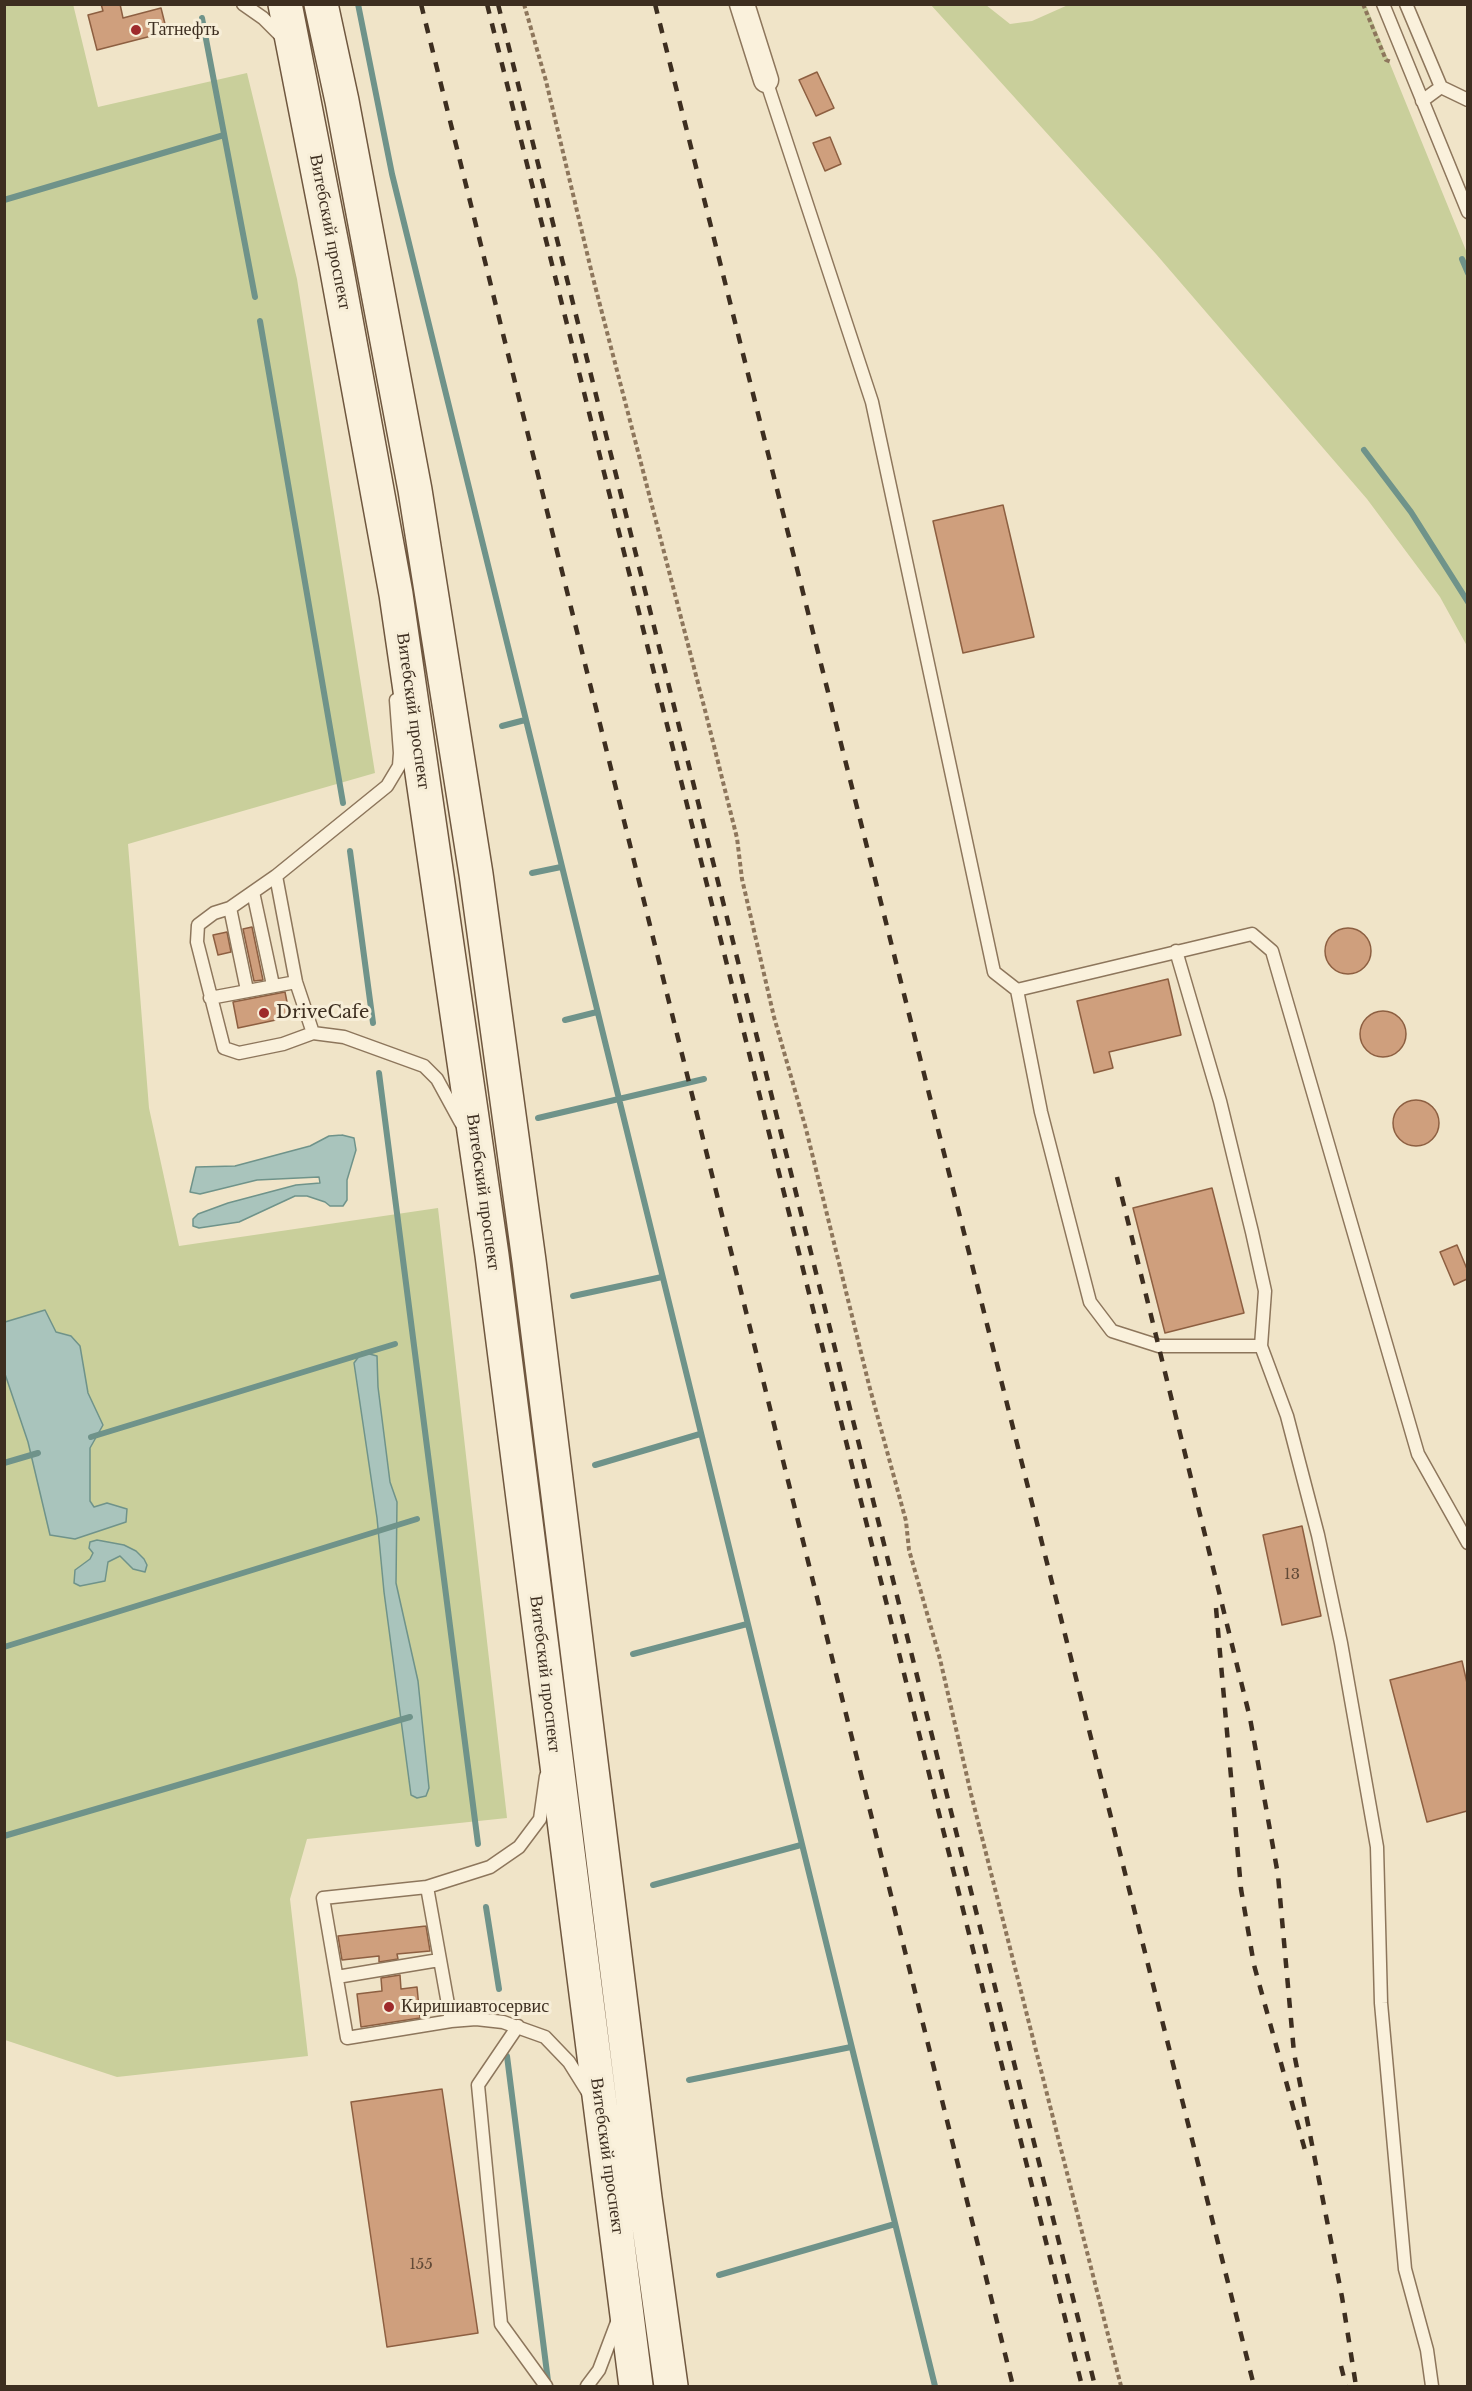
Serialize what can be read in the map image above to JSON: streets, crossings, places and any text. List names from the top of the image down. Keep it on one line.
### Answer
{"streets":{"main road":["Витебский проспект"]},"places":["Татнефть","DriveCafe","Киришиавтосервис"],"house_numbers":["13","155"]}
